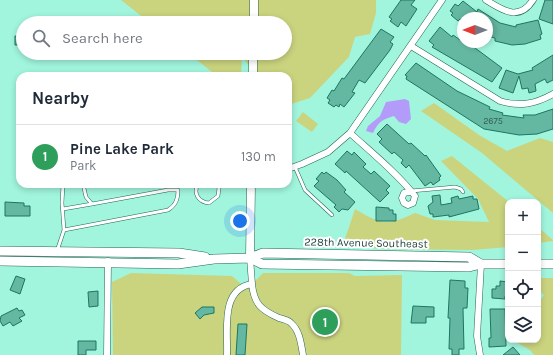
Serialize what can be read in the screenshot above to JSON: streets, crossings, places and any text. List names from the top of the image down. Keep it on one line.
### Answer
{"streets":{"main road":["228th Avenue Southeast"]},"house_numbers":["2675"],"north":"left","page":{"search":"Search here","heading":"Nearby","list":[{"mark":"1","name":"Pine Lake Park","note":"Park","value":"130 m"}],"map_buttons":["+","−"],"pins":"1"}}
